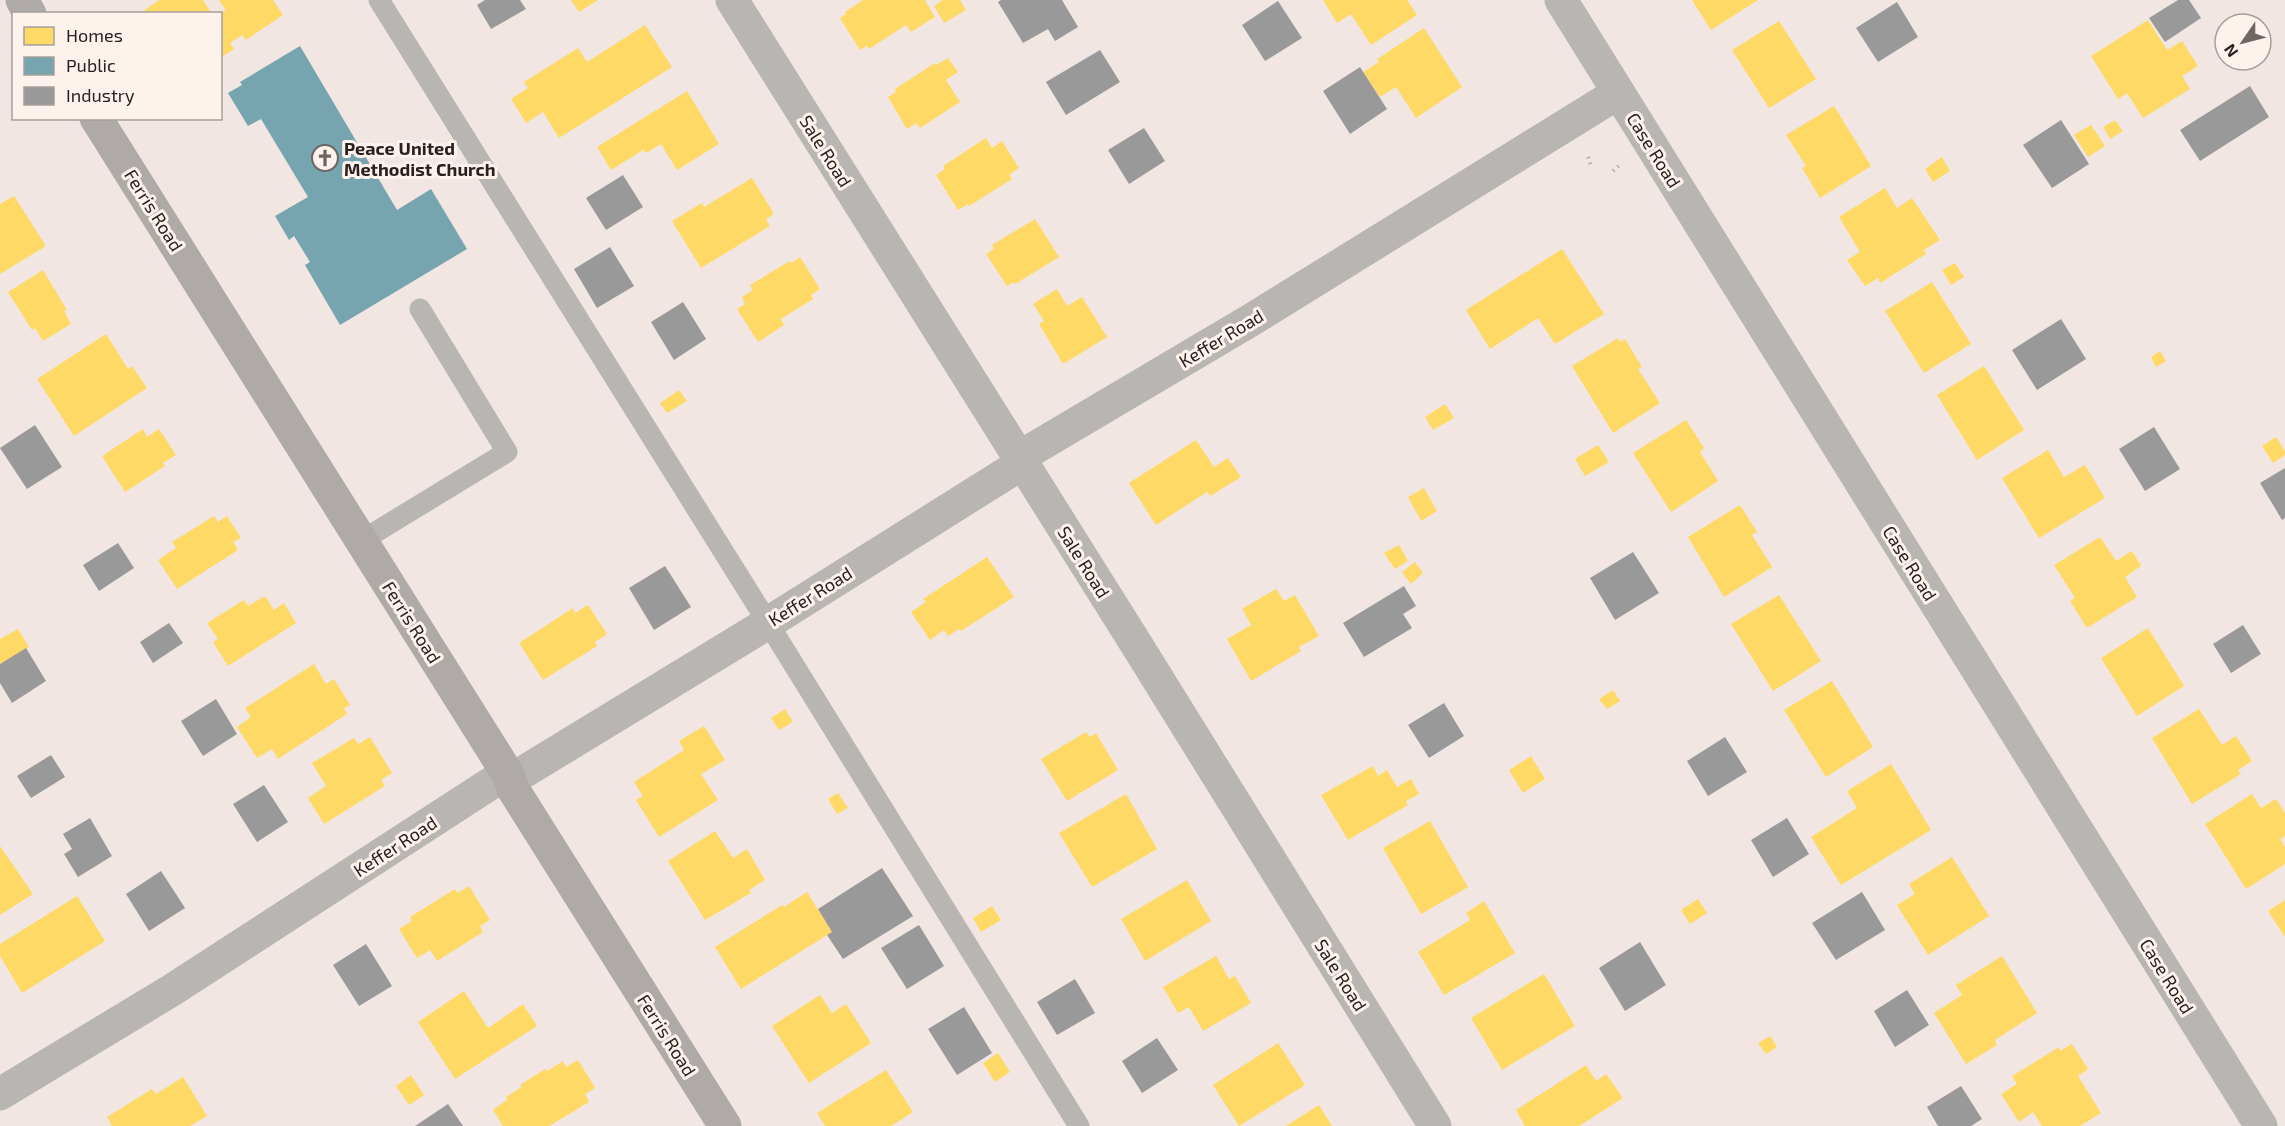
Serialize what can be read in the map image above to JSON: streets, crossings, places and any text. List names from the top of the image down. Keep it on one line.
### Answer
{"streets":{"main road":["Ferris Road"],"street":["Case Road","Sale Road","Keffer Road"]},"crossings":[["Case Road","Keffer Road"],["Sale Road","Keffer Road"],["Ferris Road","Keffer Road"]],"places":{"church":["Peace United Methodist Church"]},"legend":["Homes","Public","Industry"],"north":"bottom left"}
